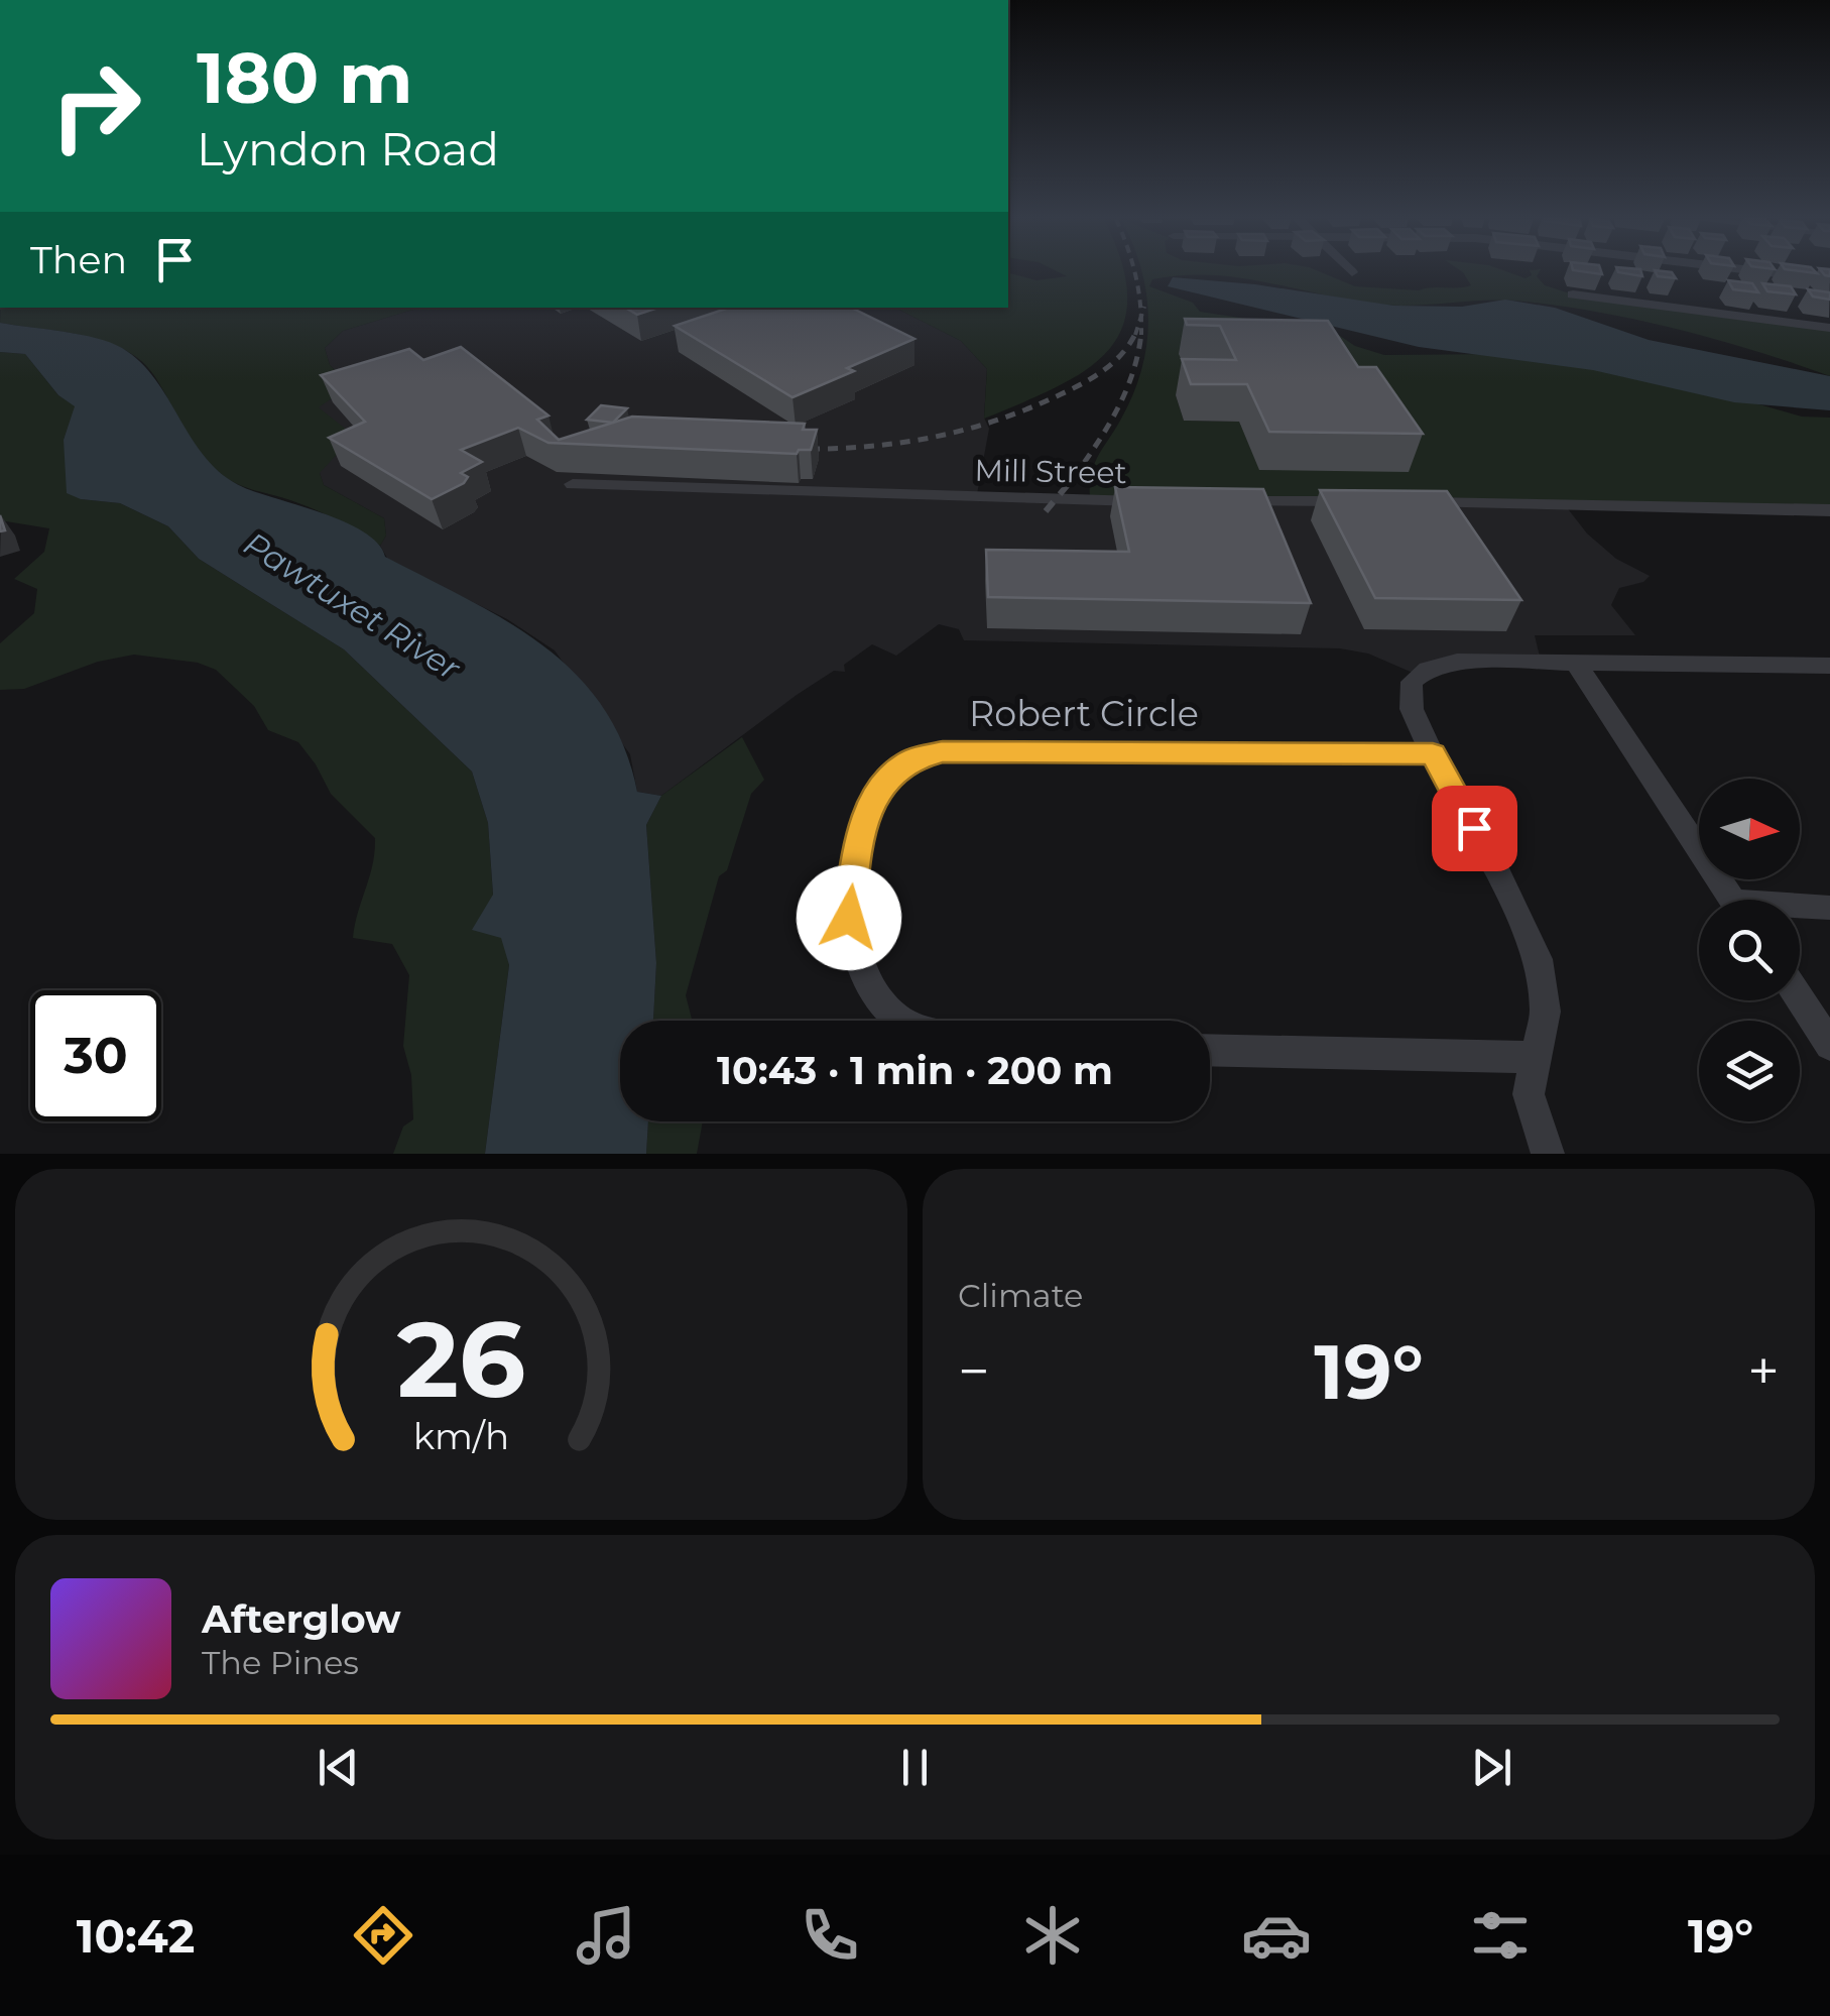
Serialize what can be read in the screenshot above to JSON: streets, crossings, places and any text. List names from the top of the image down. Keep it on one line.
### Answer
{"streets":{"street":["Mill Street","Robert Circle"]},"water":["Pawtuxet River"],"north":"right","page":{"turn":["180 m","Lyndon Road"],"then":"Then","limit":"30","trip":"10:43 · 1 min · 200 m","tile":"Climate","heat":["−","19°","+"],"song":["Afterglow","The Pines"],"tabs":["10:42","19°"],"gauge":["26","km/h"]}}
